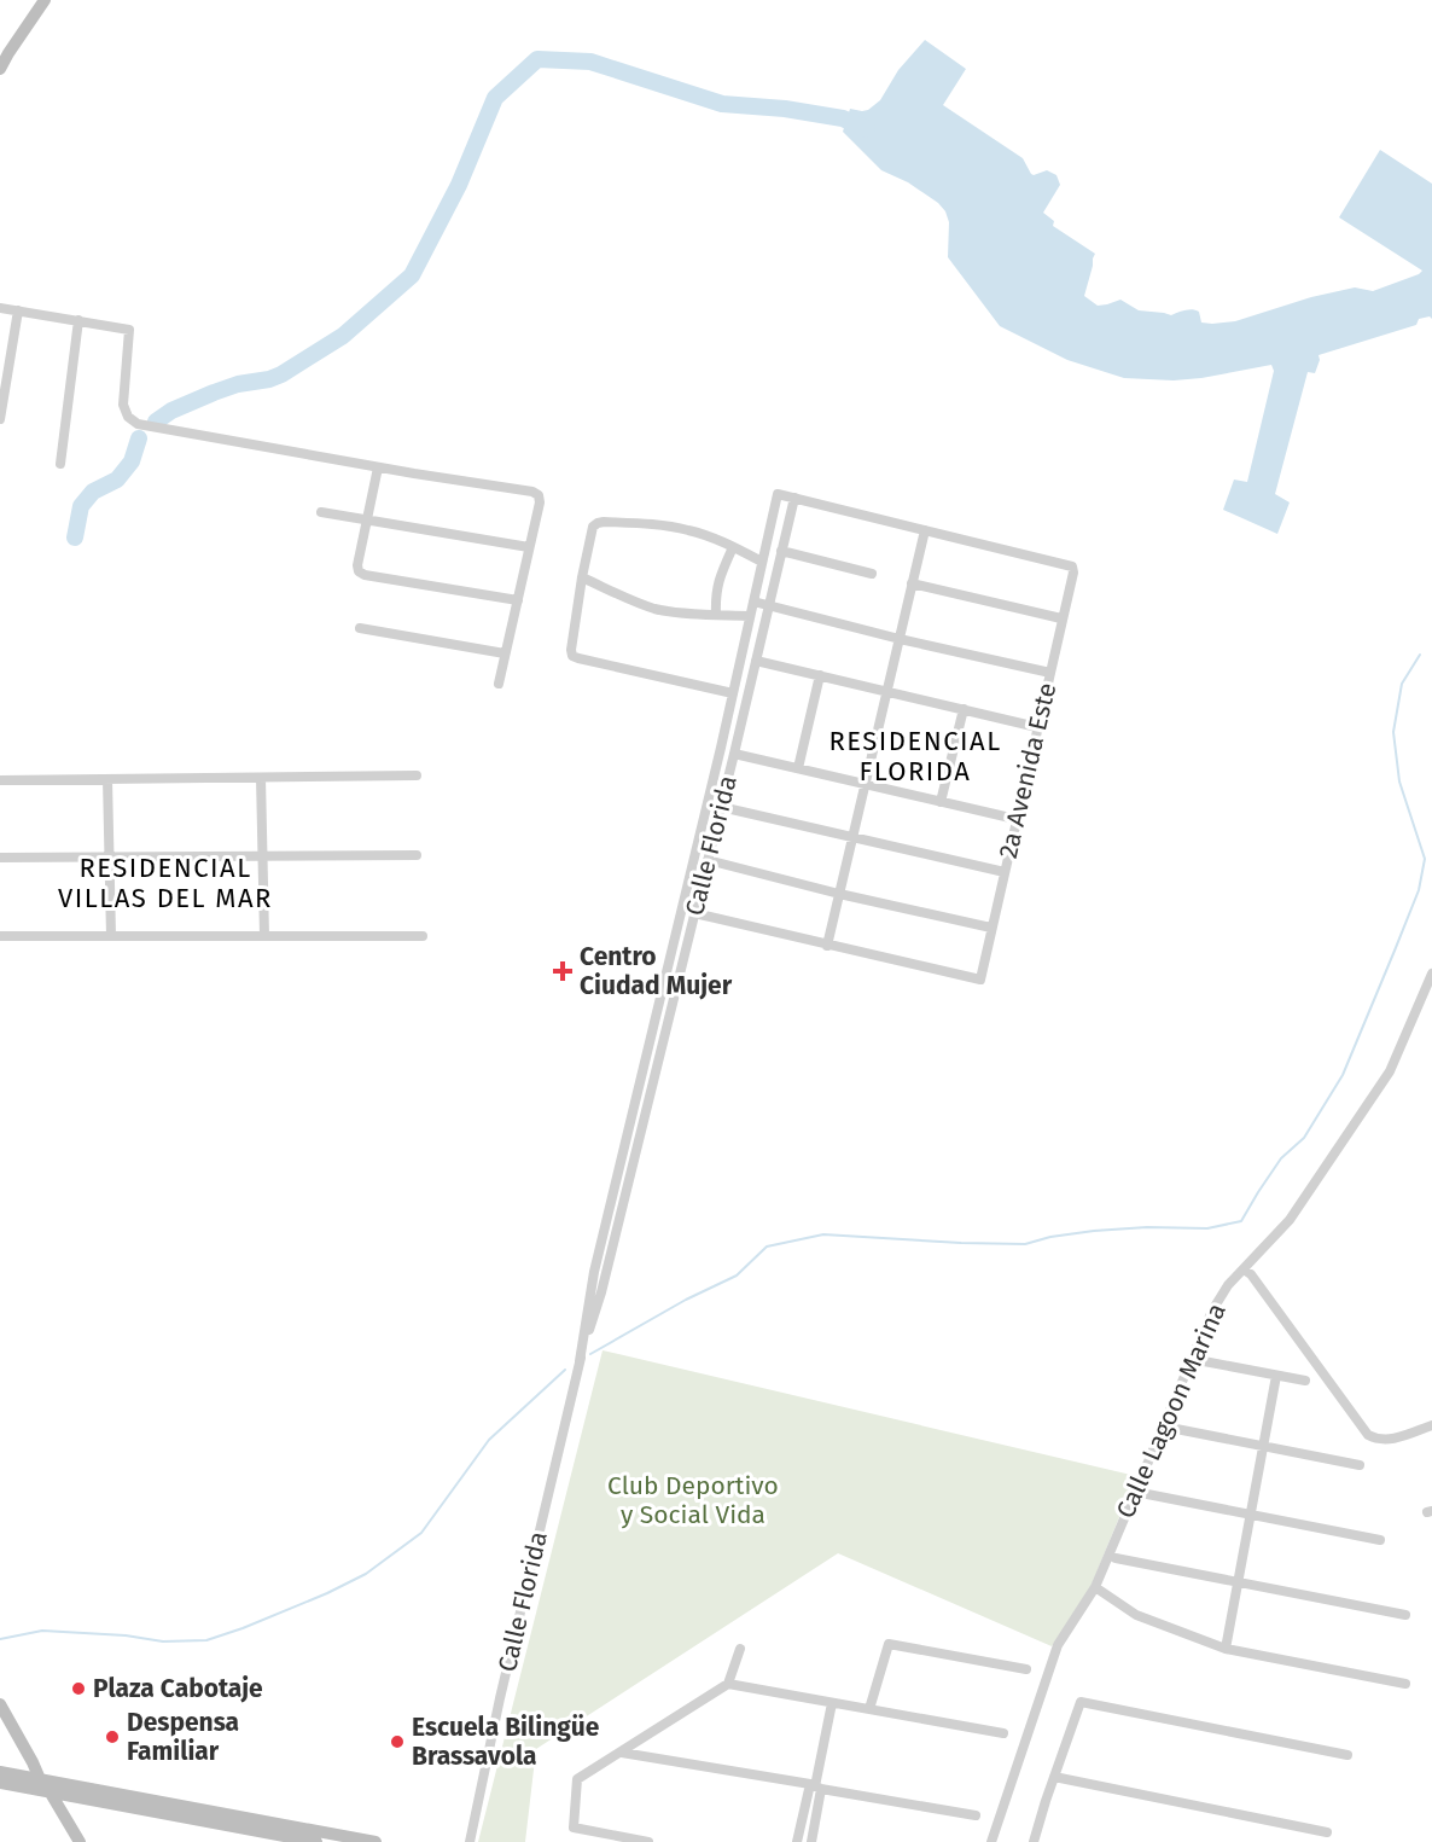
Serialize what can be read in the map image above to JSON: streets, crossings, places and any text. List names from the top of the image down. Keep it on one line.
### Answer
{"streets":{"street":["2a Avenida Este","Calle Florida","Calle Lagoon Marina"]},"districts":["RESIDENCIAL FLORIDA","RESIDENCIAL VILLAS DEL MAR"],"parks":["Club Deportivo y Social Vida"],"places":{"health":["Centro Ciudad Mujer"],"other":["Plaza Cabotaje","Despensa Familiar","Escuela Bilingüe Brassavola"]}}
